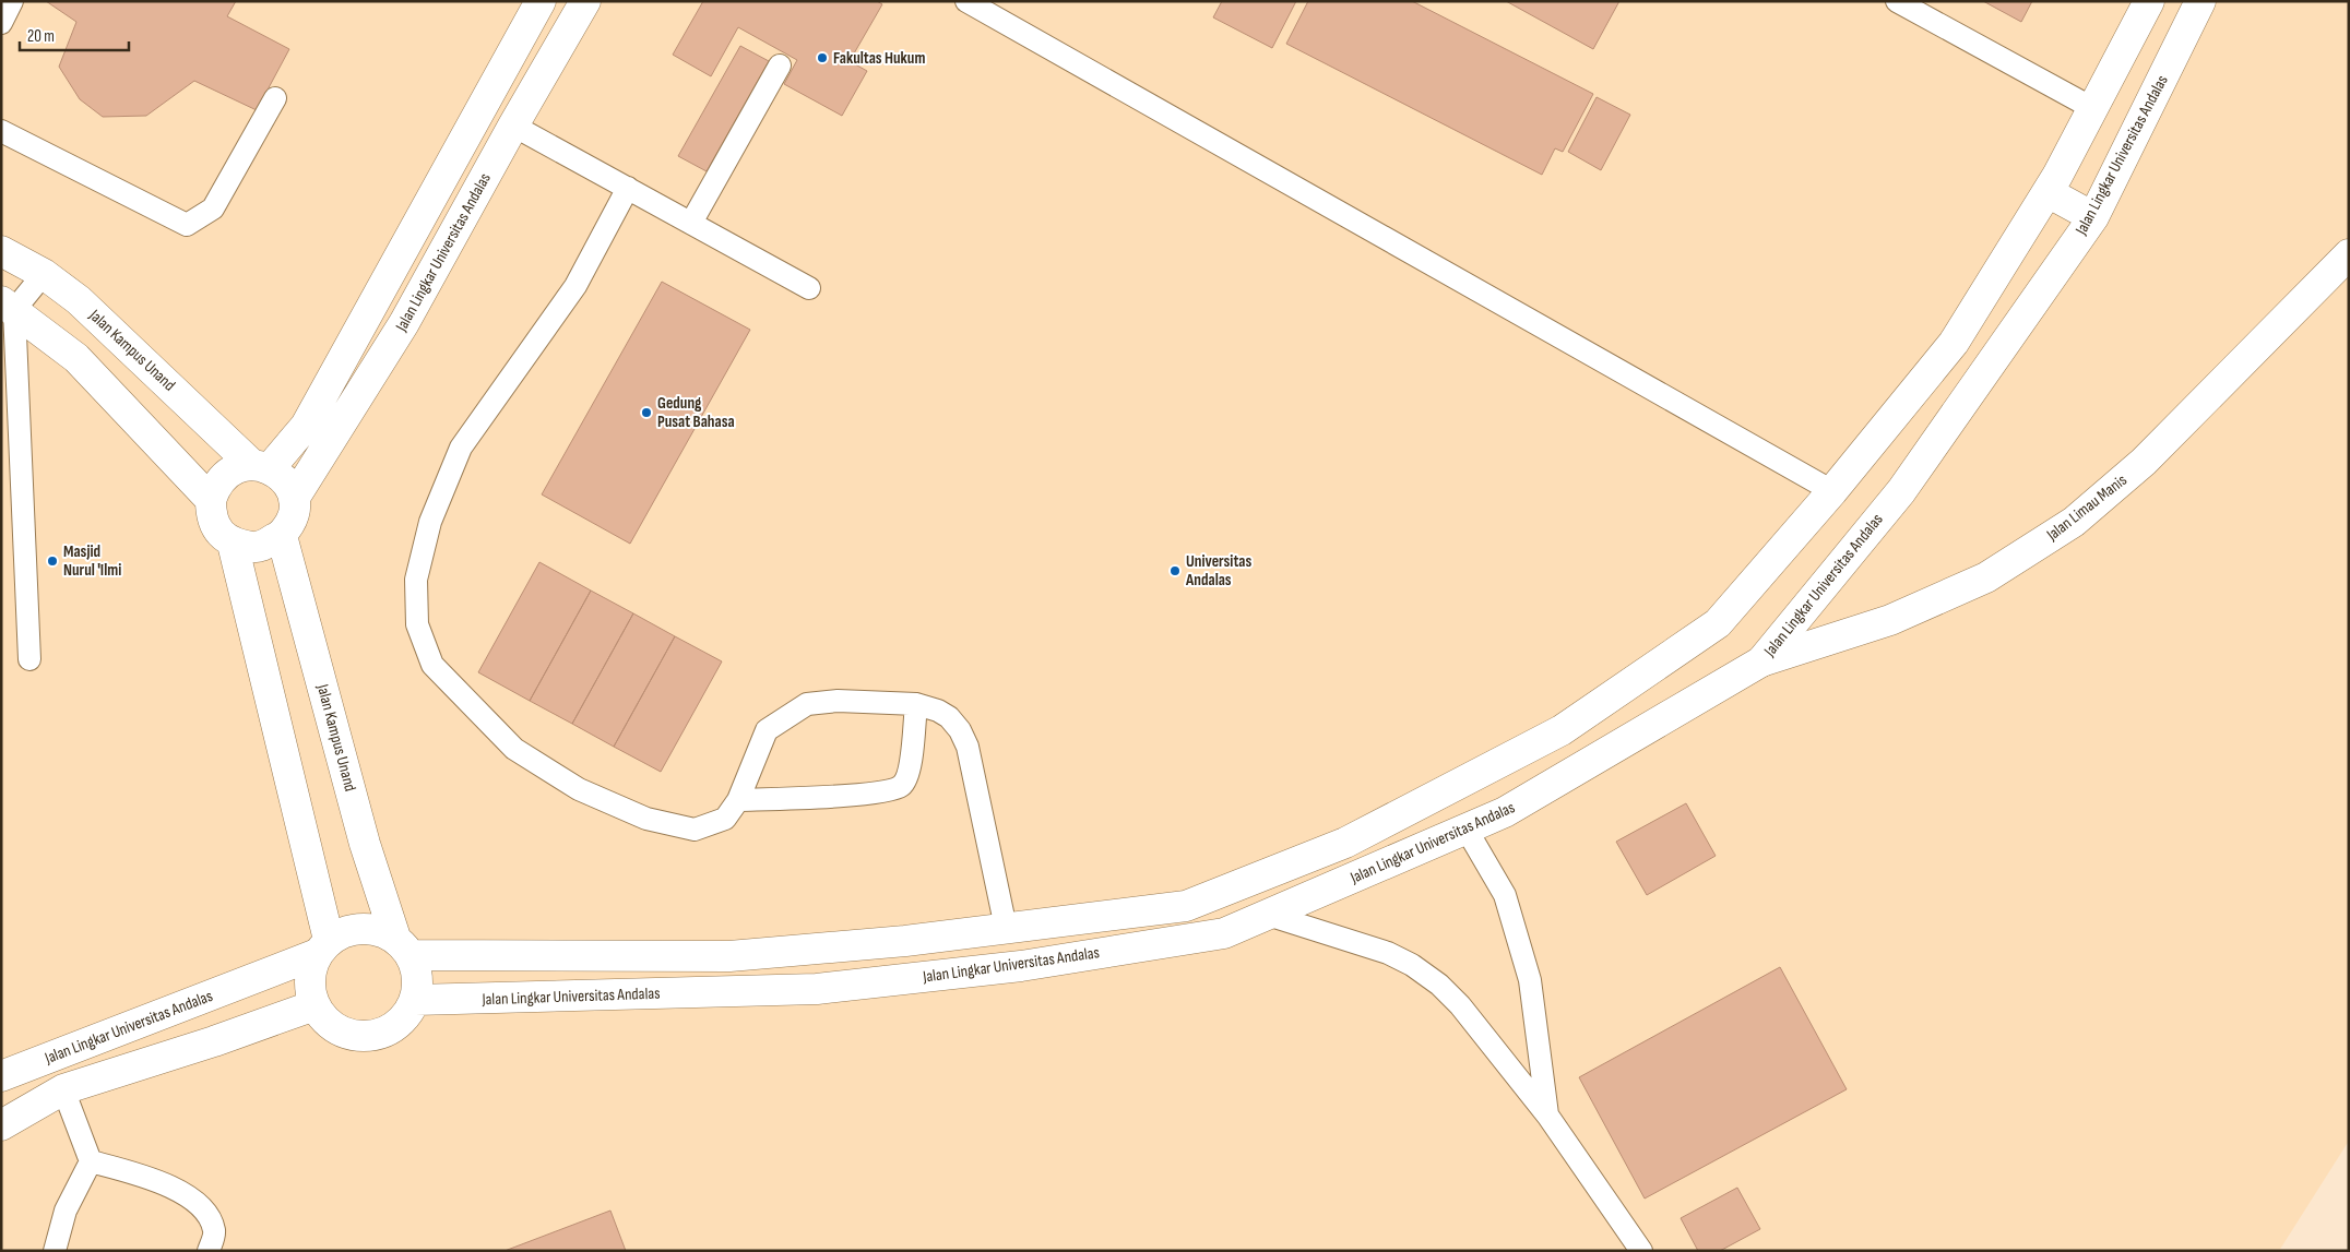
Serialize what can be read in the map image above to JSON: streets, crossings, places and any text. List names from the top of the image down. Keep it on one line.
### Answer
{"streets":{"street":["Jalan Lingkar Universitas Andalas","Jalan Kampus Unand","Jalan Limau Manis"]},"crossings":[["Jalan Lingkar Universitas Andalas","Jalan Kampus Unand"],["Jalan Lingkar Universitas Andalas","Jalan Limau Manis"]],"places":["Fakultas Hukum","Gedung Pusat Bahasa","Masjid Nurul 'Ilmi","Universitas Andalas"],"scale_bar":"20 m"}
